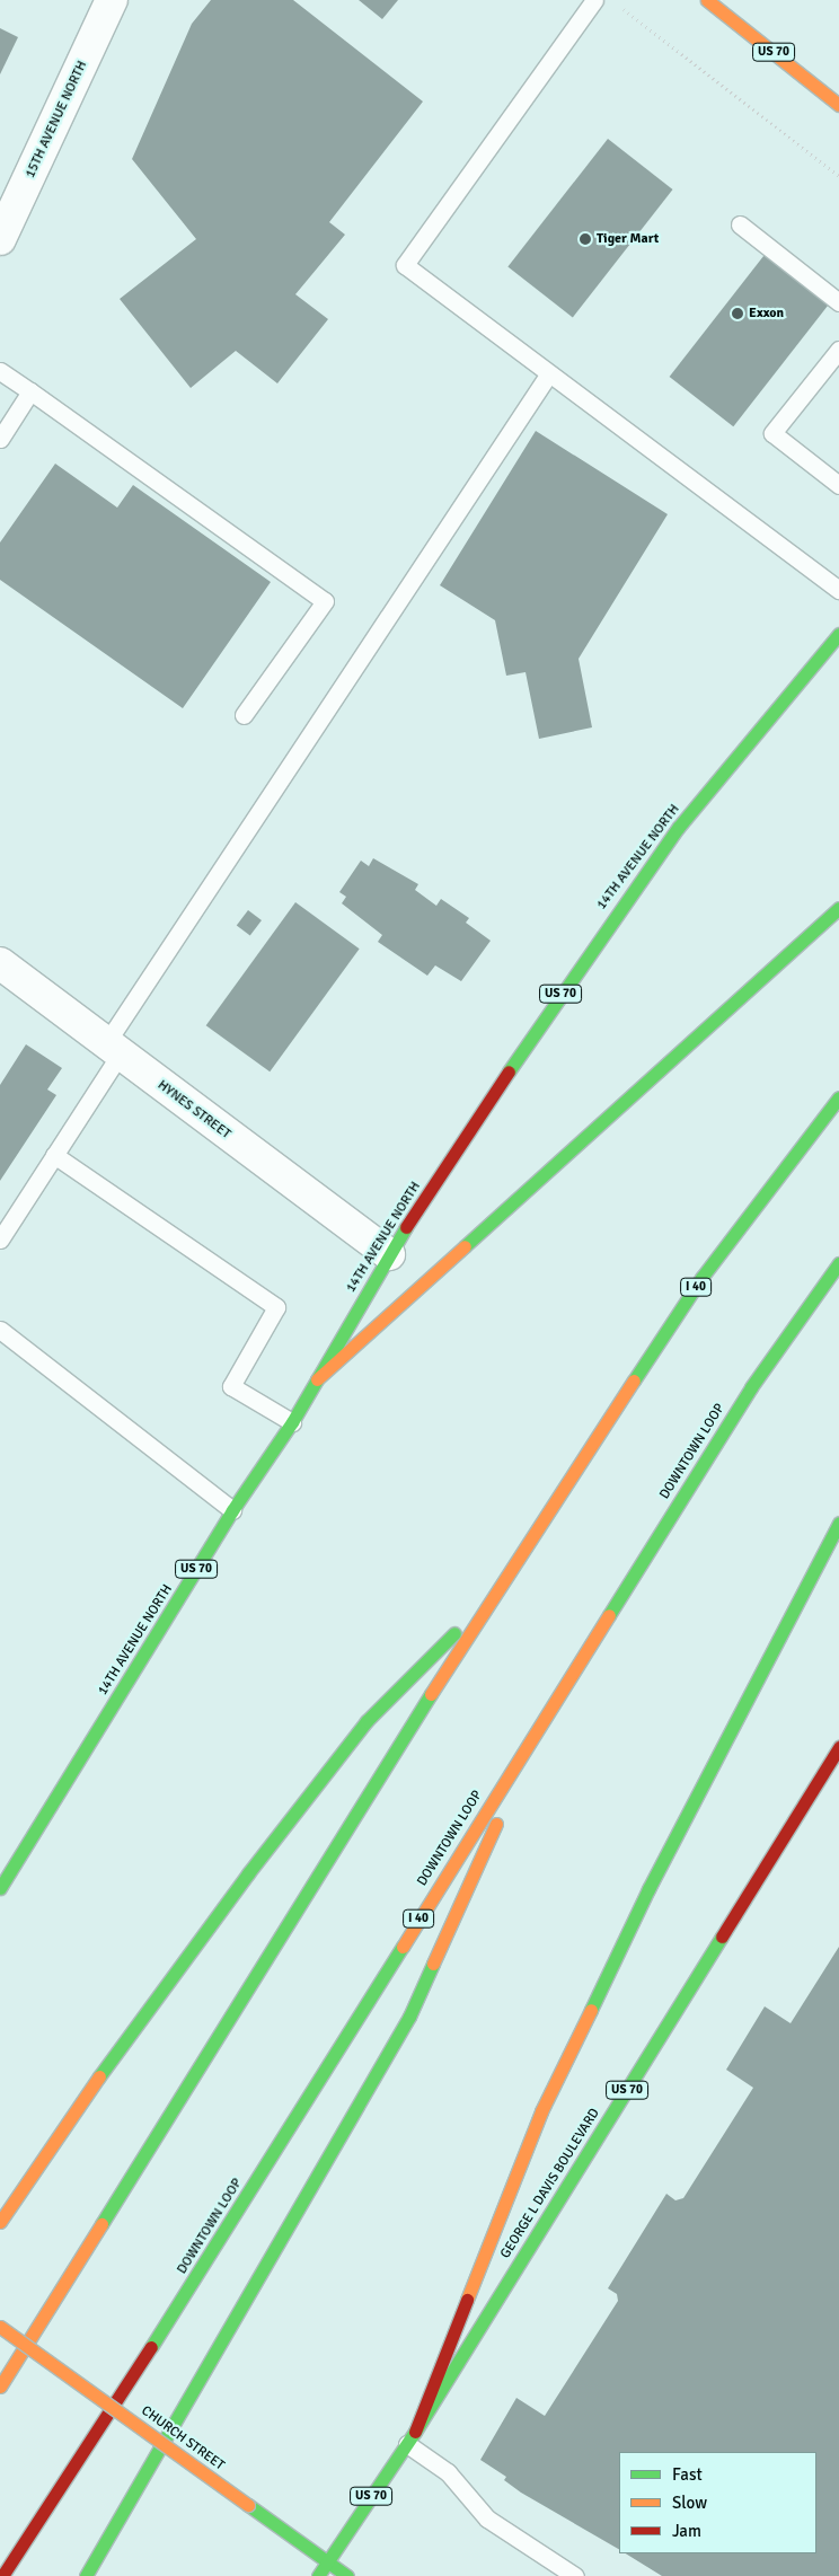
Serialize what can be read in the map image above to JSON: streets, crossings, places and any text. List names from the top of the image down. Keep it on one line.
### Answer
{"streets":{"main road":["US 70","14TH AVENUE NORTH","I 40","DOWNTOWN LOOP","GEORGE L DAVIS BOULEVARD","CHURCH STREET"],"street":["15TH AVENUE NORTH","HYNES STREET"]},"crossings":[["14TH AVENUE NORTH","HYNES STREET"],["GEORGE L DAVIS BOULEVARD","CHURCH STREET"]],"places":["Tiger Mart","Exxon"],"legend":["Fast","Slow","Jam"]}
